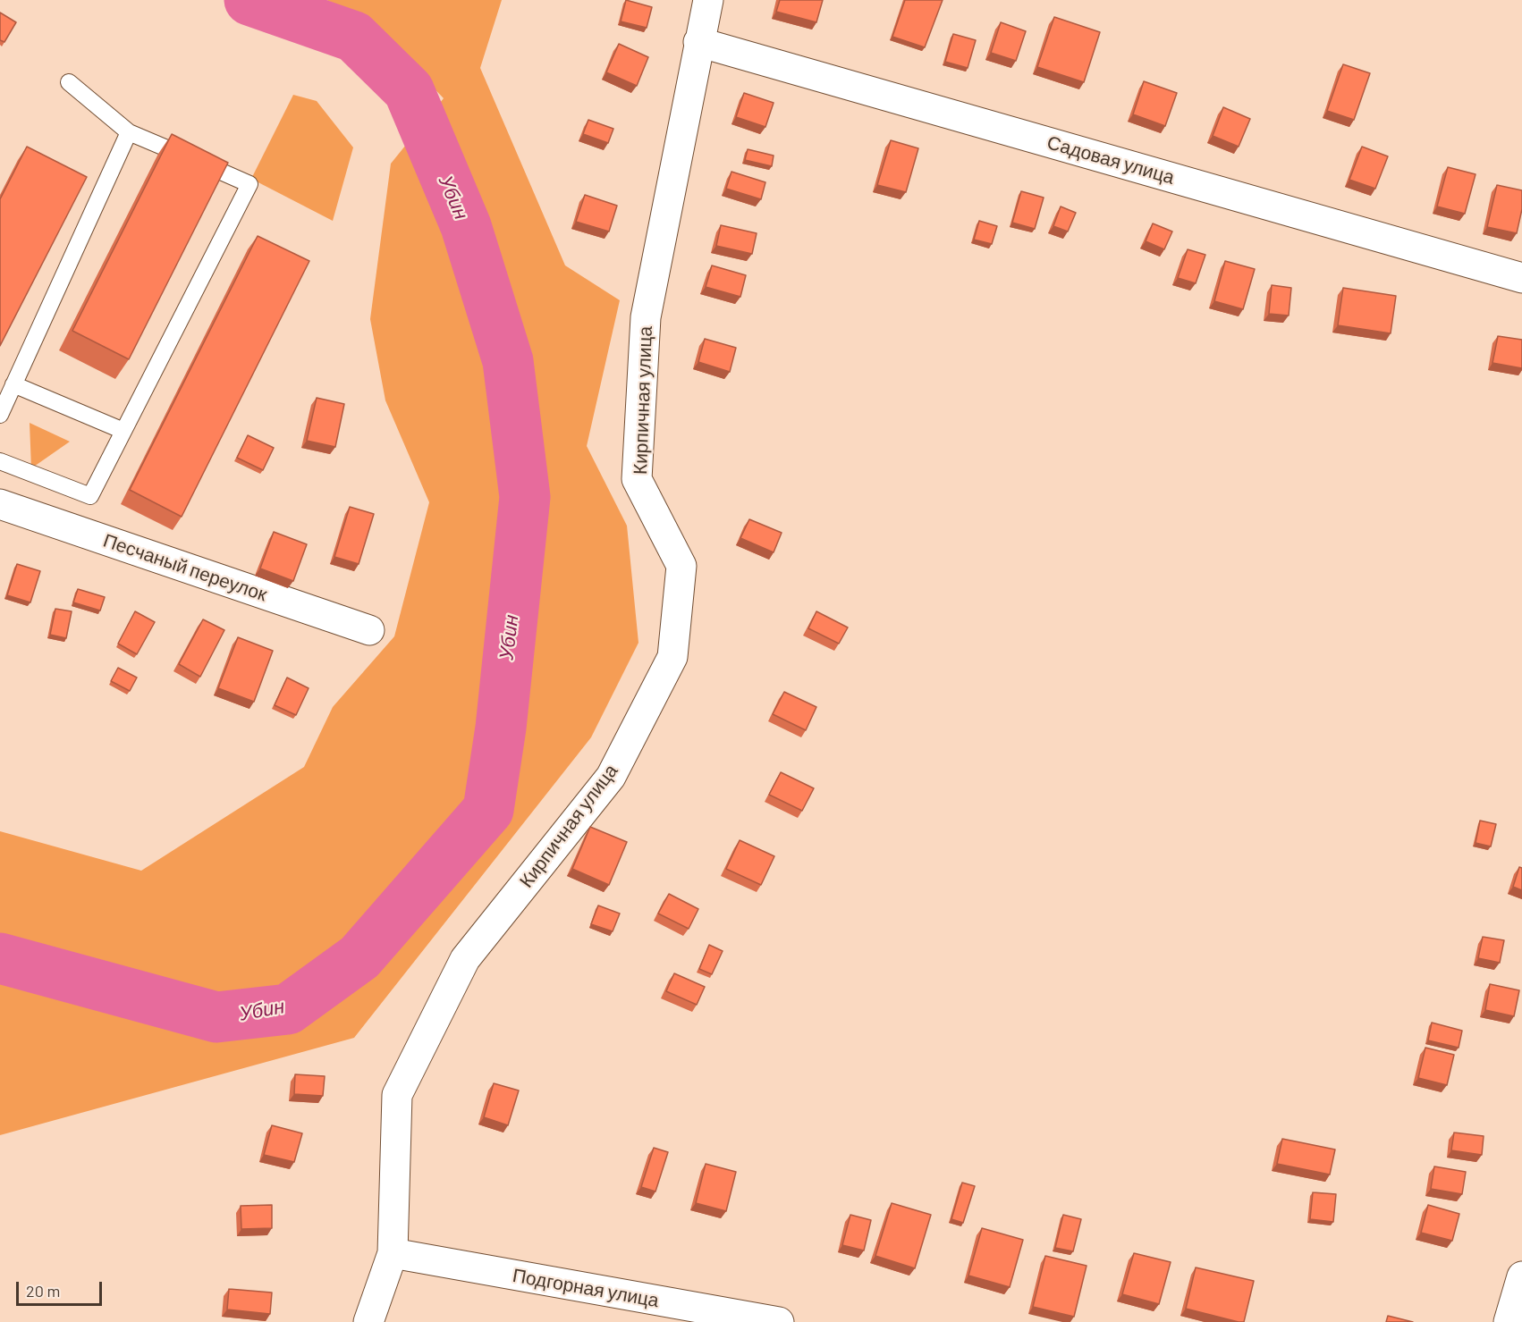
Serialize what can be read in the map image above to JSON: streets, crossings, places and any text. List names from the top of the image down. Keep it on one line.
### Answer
{"streets":{"street":["Садовая улица","Кирпичная улица","Песчаный переулок","Подгорная улица"]},"crossings":[["Садовая улица","Кирпичная улица"],["Кирпичная улица","Подгорная улица"]],"water":["Убин"],"scale_bar":"20 m"}
